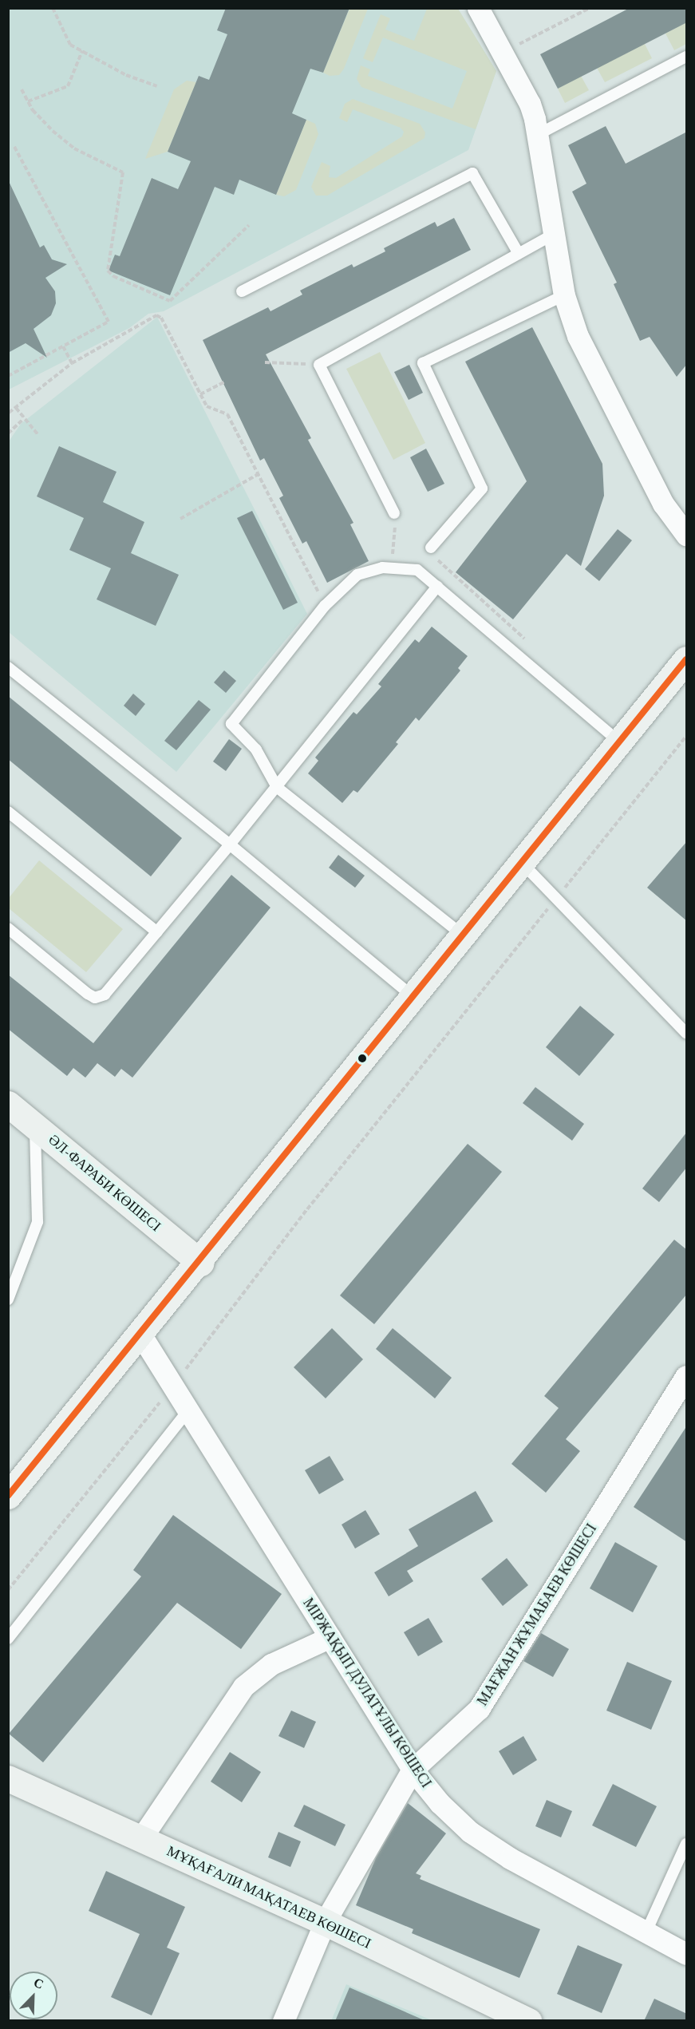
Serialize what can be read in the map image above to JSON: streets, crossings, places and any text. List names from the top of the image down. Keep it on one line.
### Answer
{"streets":{"main road":["ӘЛ-ФАРАБИ КӨШЕСІ","МҰҚАҒАЛИ МАҚАТАЕВ КӨШЕСІ"],"street":["МАҒЖАН ЖҰМАБАЕВ КӨШЕСІ","МІРЖАҚЫП ДУЛАТҰЛЫ КӨШЕСІ"]},"crossings":[["МАҒЖАН ЖҰМАБАЕВ КӨШЕСІ","МІРЖАҚЫП ДУЛАТҰЛЫ КӨШЕСІ"],["МАҒЖАН ЖҰМАБАЕВ КӨШЕСІ","МҰҚАҒАЛИ МАҚАТАЕВ КӨШЕСІ"]],"north":"top right"}
